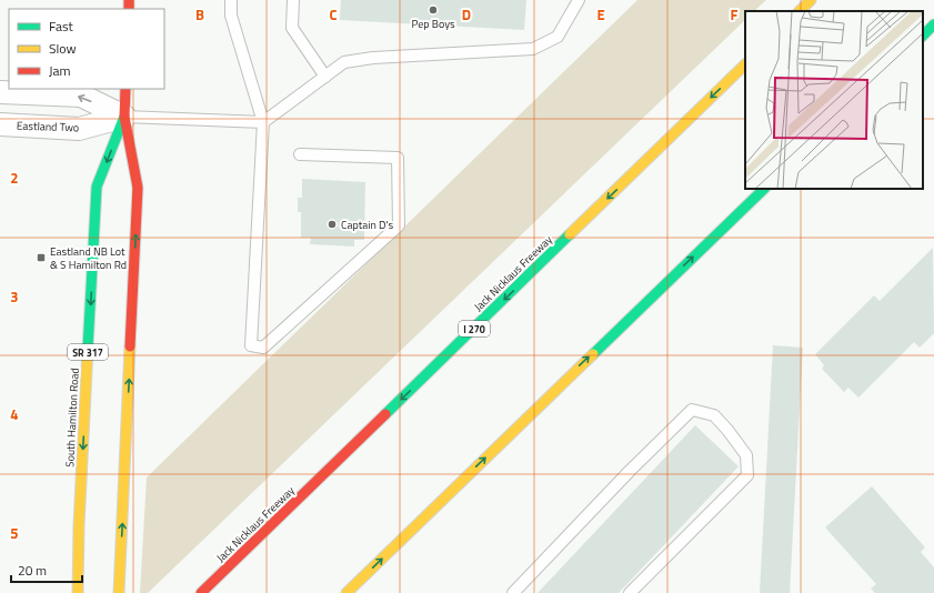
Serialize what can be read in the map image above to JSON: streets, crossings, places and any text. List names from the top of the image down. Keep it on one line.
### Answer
{"streets":{"main road":["Jack Nicklaus Freeway","I 270","SR 317","South Hamilton Road"],"street":["Eastland Two"]},"crossings":[["Eastland Two","South Hamilton Road"]],"one_way":["Jack Nicklaus Freeway"],"places":{"other":["Pep Boys","Captain D's"],"transit":["Eastland NB Lot & S Hamilton Rd"]},"legend":["Fast","Slow","Jam"],"scale_bar":"20 m","grid":{"columns":["B","C","D","E","F"],"rows":["2","3","4","5"]}}
